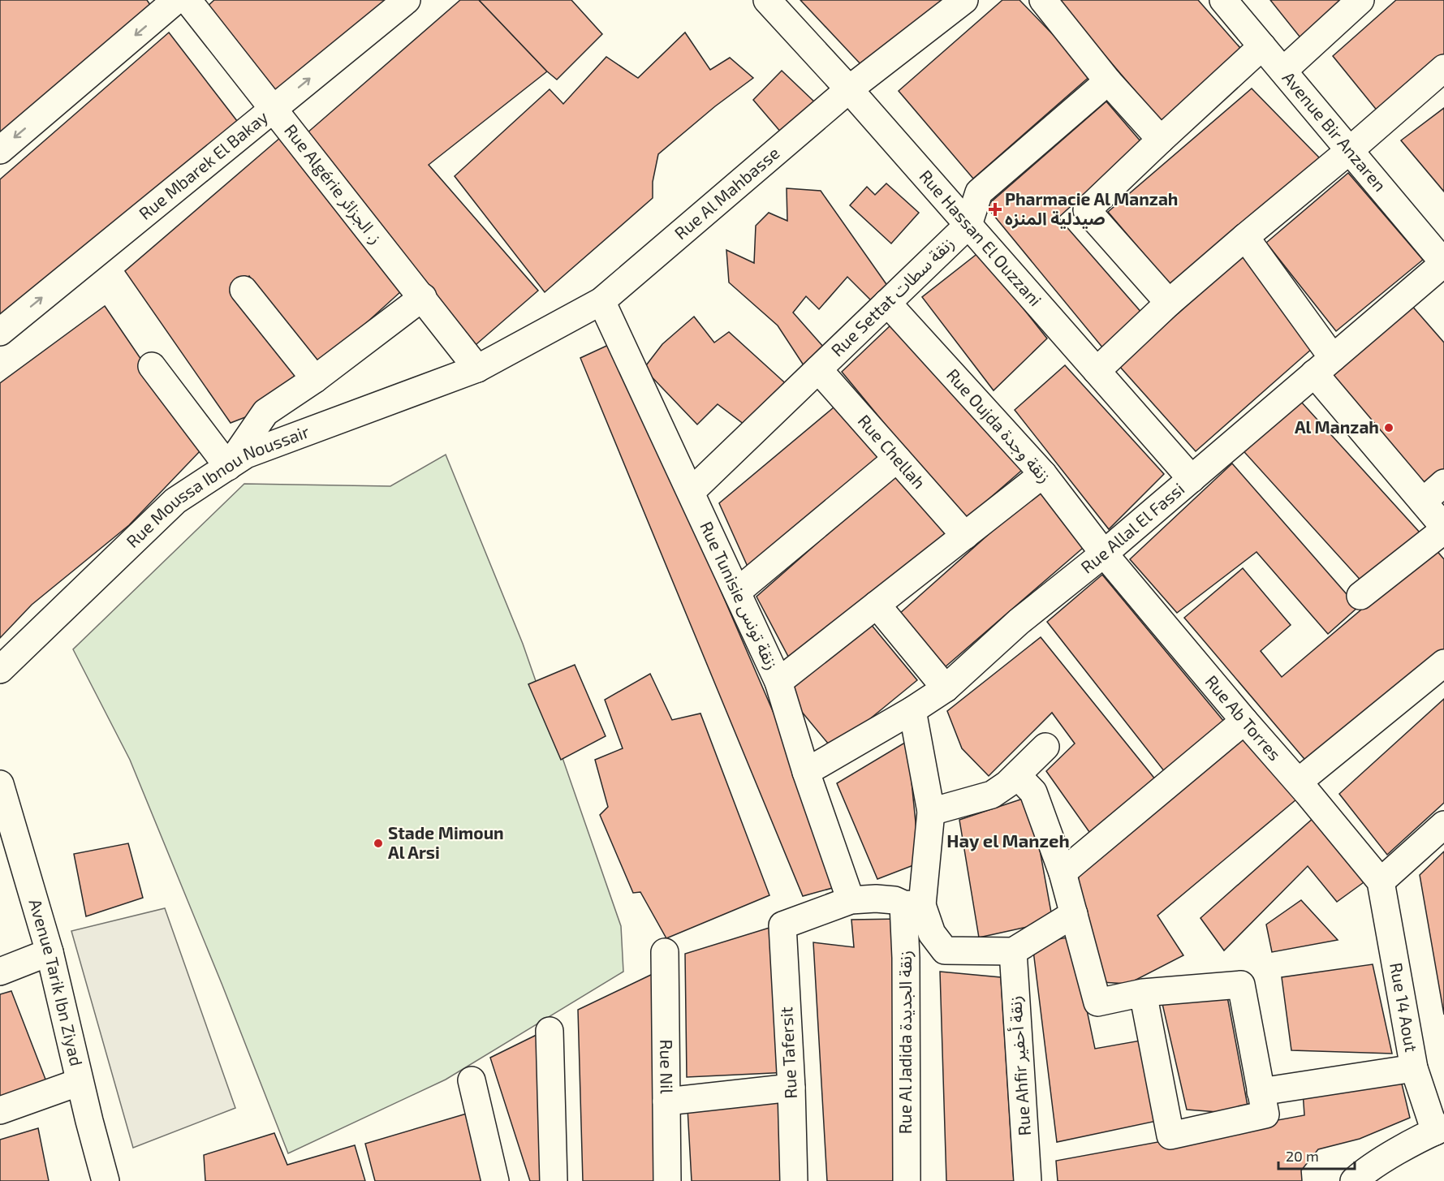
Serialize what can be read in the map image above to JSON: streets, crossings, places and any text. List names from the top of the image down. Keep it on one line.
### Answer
{"streets":{"street":["Avenue Bir Anzaren","Rue Mbarek El Bakay","Rue Algérie ز. الجزائر","Rue Al Mahbasse","Rue Hassan El Ouzzani","Rue Settat زنقة سطات","Rue Oujda زنقة وجدة","Rue Chellah","Rue Moussa Ibnou Noussair","Rue Allal El Fassi","Rue Tunisie زنقة تونس","Rue Ab Torres","Avenue Tarik Ibn Ziyad","Rue 14 Aout","Rue Al Jadida زنقة الجديدة","Rue Tafersit","Rue Ahfir زنقة أحفير","Rue Nil"]},"crossings":[["Avenue Bir Anzaren","Rue Allal El Fassi"],["Rue Mbarek El Bakay","Rue Algérie ز. الجزائر"],["Rue Algérie ز. الجزائر","Rue Al Mahbasse"],["Rue Algérie ز. الجزائر","Rue Moussa Ibnou Noussair"],["Rue Al Mahbasse","Rue Hassan El Ouzzani"],["Rue Al Mahbasse","Rue Moussa Ibnou Noussair"],["Rue Al Mahbasse","Rue Tunisie زنقة تونس"],["Rue Hassan El Ouzzani","Rue Settat زنقة سطات"],["Rue Hassan El Ouzzani","Rue Allal El Fassi"],["Rue Settat زنقة سطات","Rue Oujda زنقة وجدة"],["Rue Settat زنقة سطات","Rue Chellah"],["Rue Settat زنقة سطات","Rue Tunisie زنقة تونس"],["Rue Oujda زنقة وجدة","Rue Allal El Fassi"],["Rue Oujda زنقة وجدة","Rue Ab Torres"],["Rue Allal El Fassi","Rue Tunisie زنقة تونس"],["Rue Allal El Fassi","Rue Ab Torres"],["Rue Tunisie زنقة تونس","Rue Tafersit"],["Rue Ab Torres","Rue 14 Aout"],["Rue Al Jadida زنقة الجديدة","Rue Ahfir زنقة أحفير"]],"districts":["Hay el Manzeh"],"places":{"health":["Pharmacie Al Manzah صيدلية المنزه"],"other":["Al Manzah","Stade Mimoun Al Arsi"]},"scale_bar":"20 m"}
